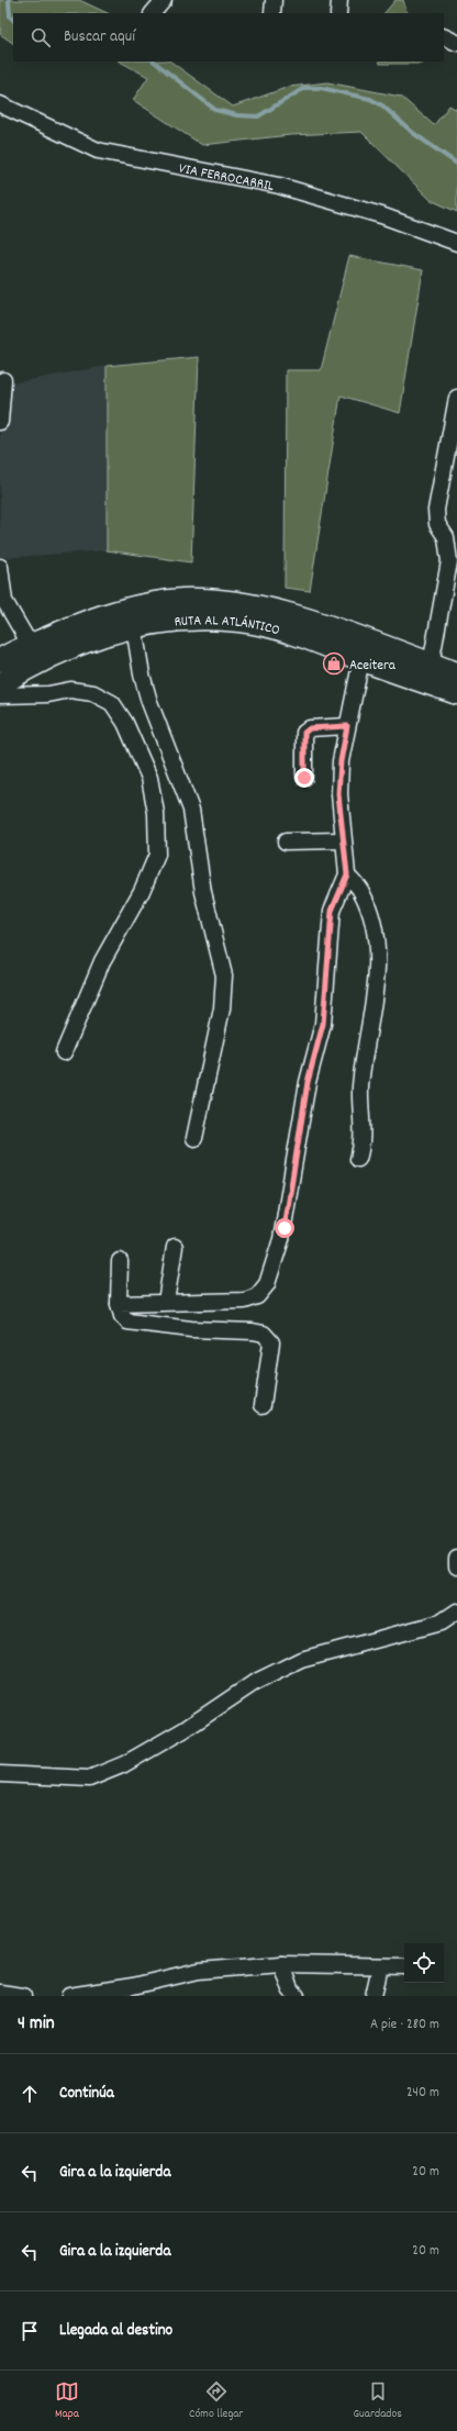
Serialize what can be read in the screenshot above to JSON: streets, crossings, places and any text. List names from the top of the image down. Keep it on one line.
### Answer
{"streets":{"highway":["RUTA AL ATLÁNTICO"],"street":["VIA FERROCARRIL"]},"places":{"shop":["Aceitera"]},"page":{"search":"Buscar aquí","heading":["4 min","A pie · 280 m"],"list":[["Continúa","240 m"],["Gira a la izquierda","20 m"],["Gira a la izquierda","20 m"],"Llegada al destino"],"nav":["Mapa","Cómo llegar","Guardados"]}}
